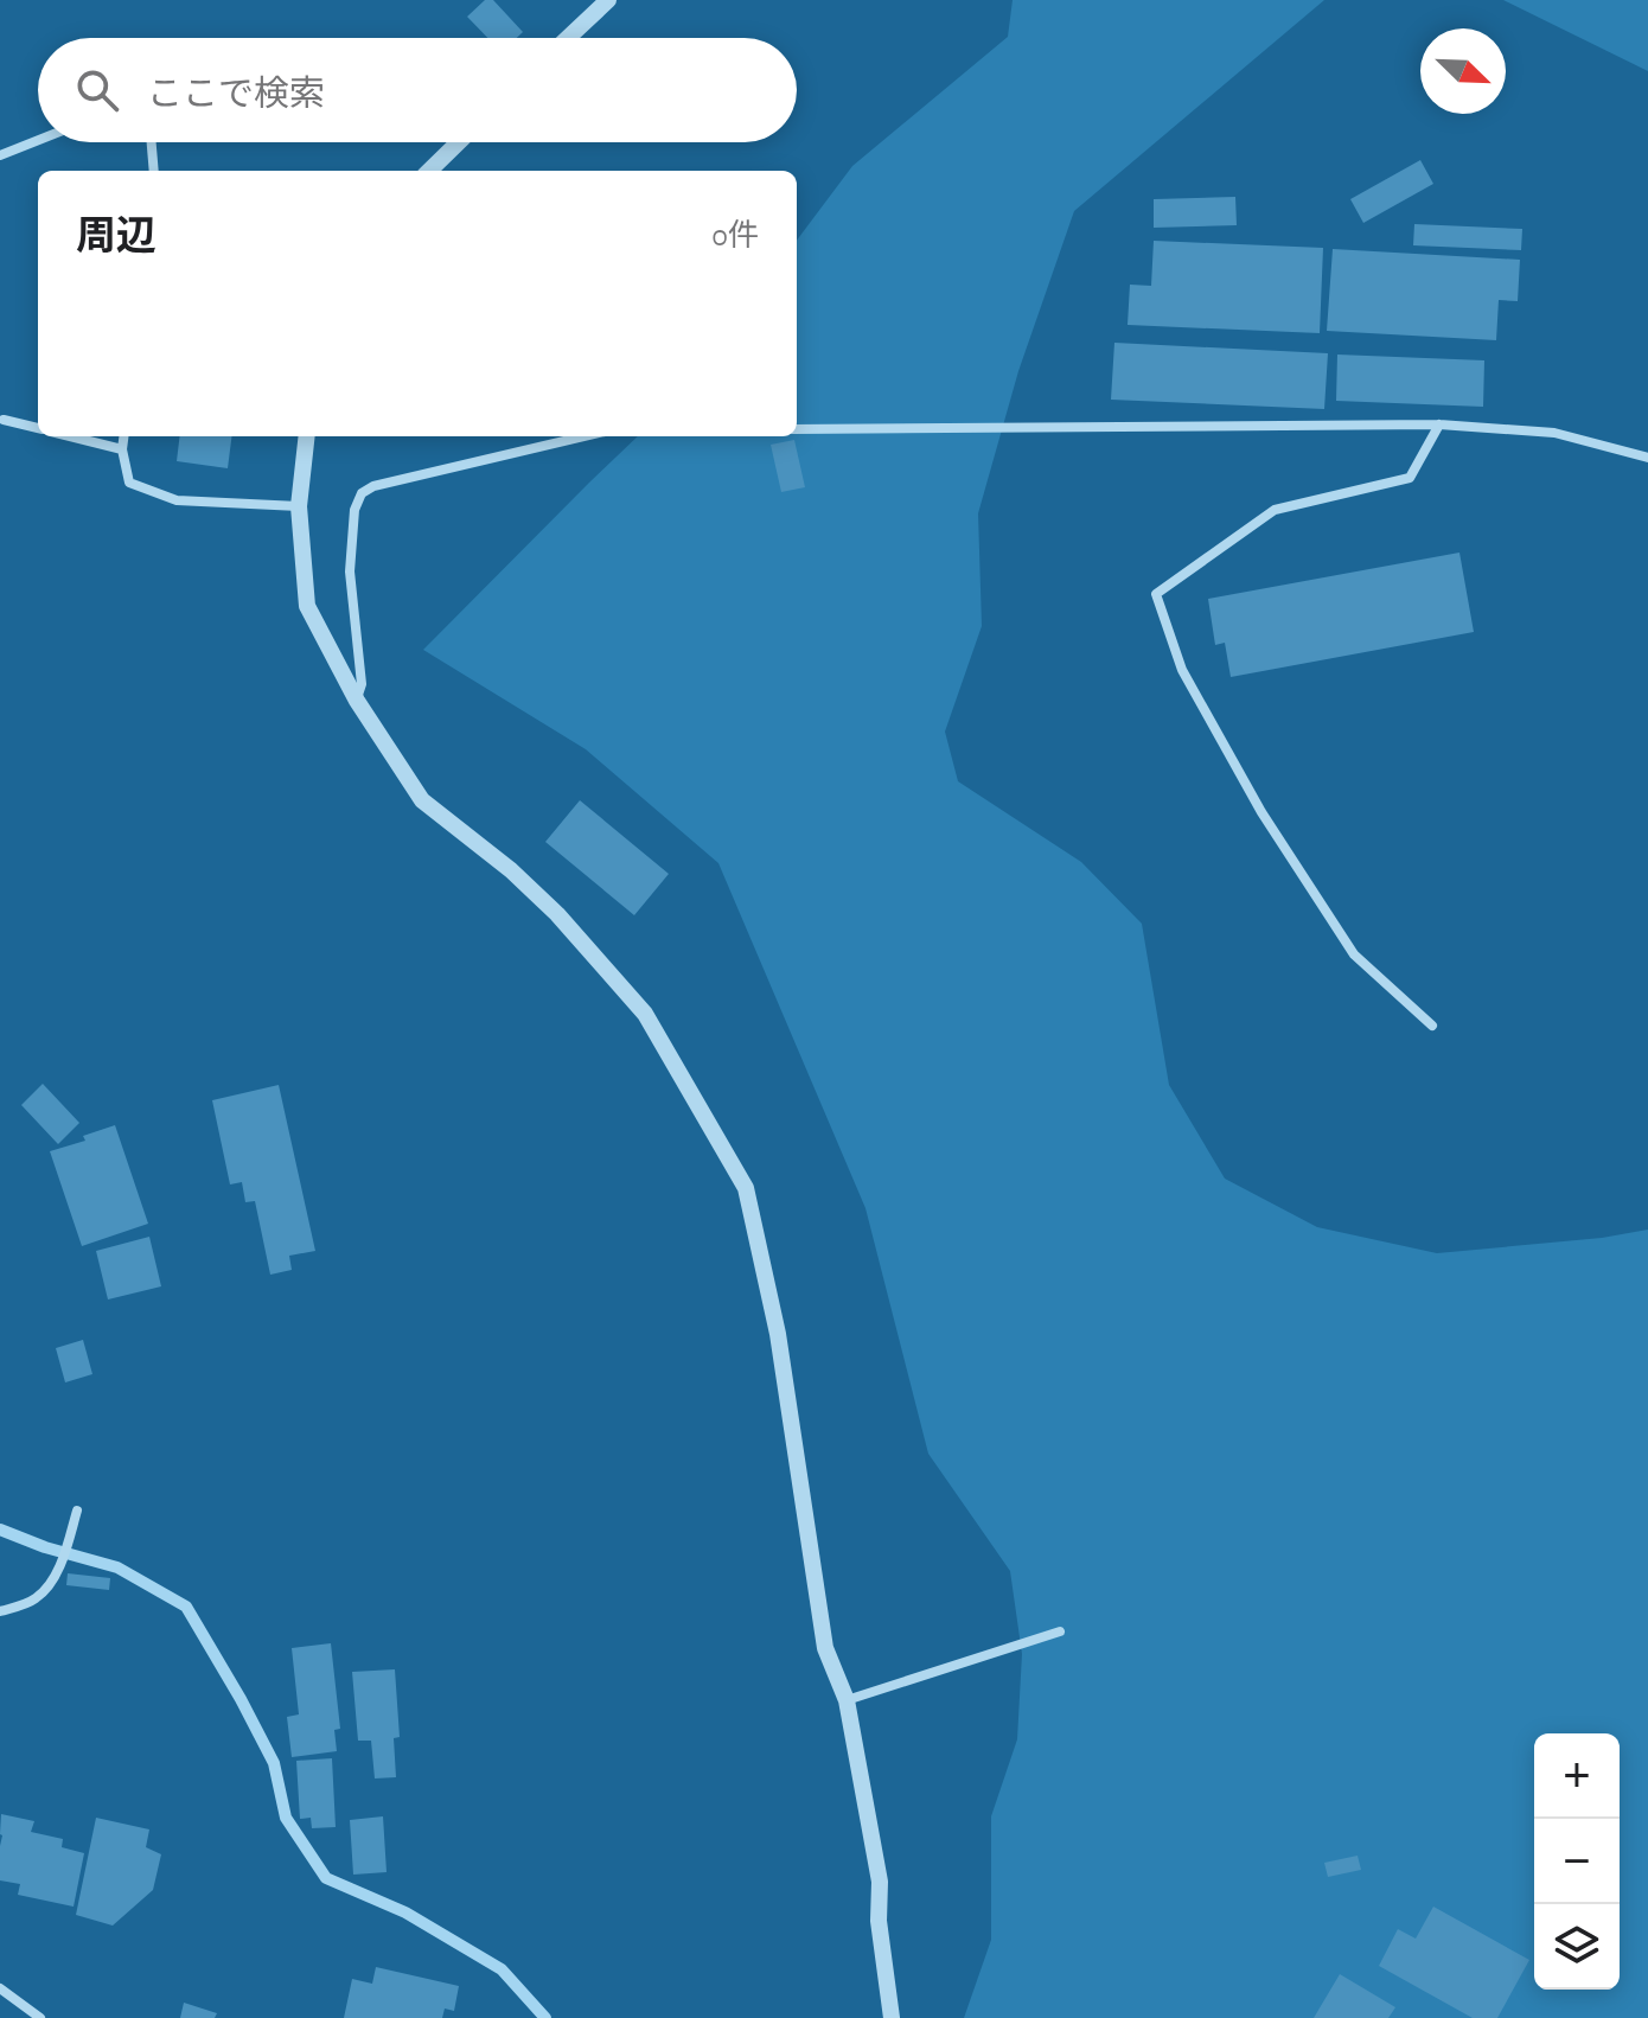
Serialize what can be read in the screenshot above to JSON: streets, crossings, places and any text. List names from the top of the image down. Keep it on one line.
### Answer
{"north":"bottom right","page":{"search":"ここで検索","heading":["周辺","0件"],"map_buttons":["+","−"]}}
